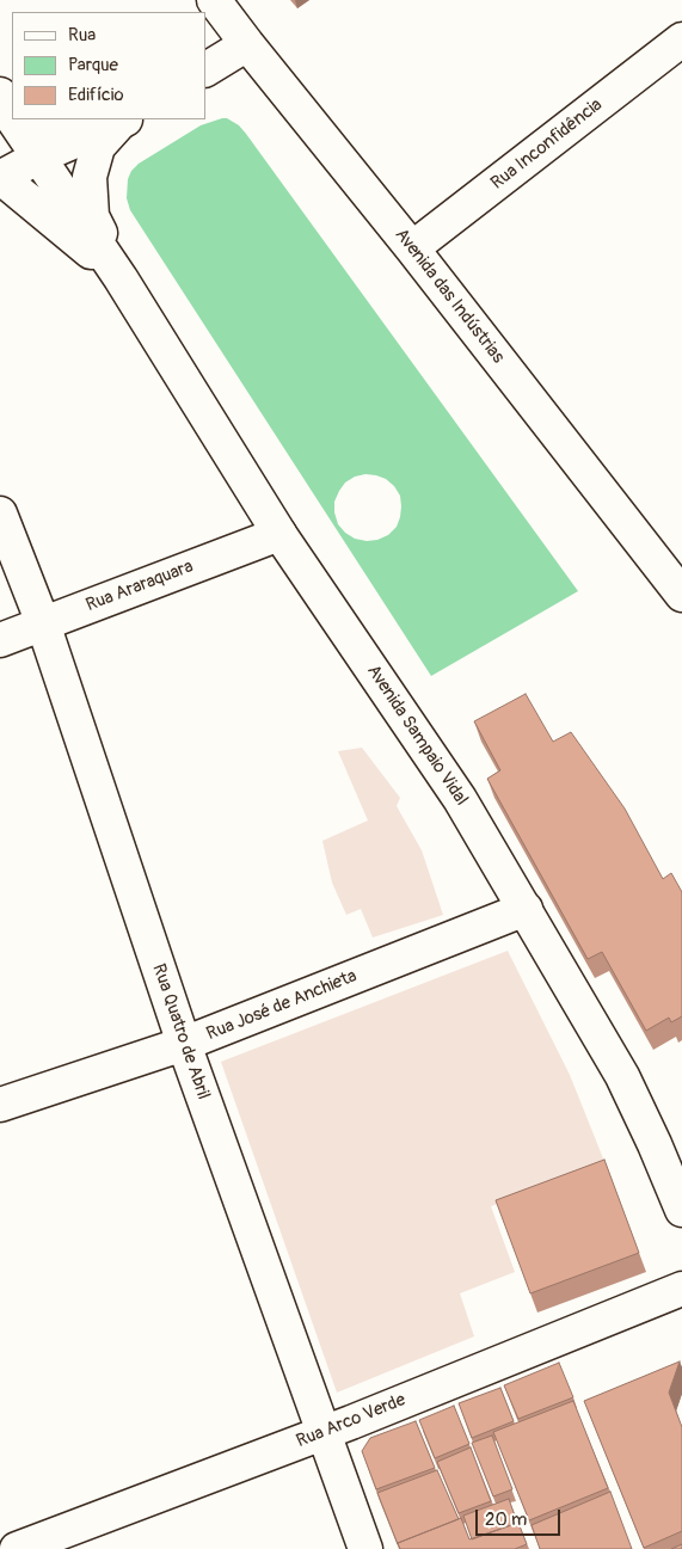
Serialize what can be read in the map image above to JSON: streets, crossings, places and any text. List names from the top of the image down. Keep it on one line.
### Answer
{"streets":{"street":["Rua Inconfidência","Avenida das Indústrias","Rua Araraquara","Avenida Sampaio Vidal","Rua José de Anchieta","Rua Quatro de Abril","Rua Arco Verde"]},"crossings":[["Rua Inconfidência","Avenida das Indústrias"],["Rua Araraquara","Avenida Sampaio Vidal"],["Rua Araraquara","Rua Quatro de Abril"],["Avenida Sampaio Vidal","Rua José de Anchieta"],["Rua José de Anchieta","Rua Quatro de Abril"],["Rua Quatro de Abril","Rua Arco Verde"]],"legend":["Rua","Parque","Edifício"],"scale_bar":"20 m"}
